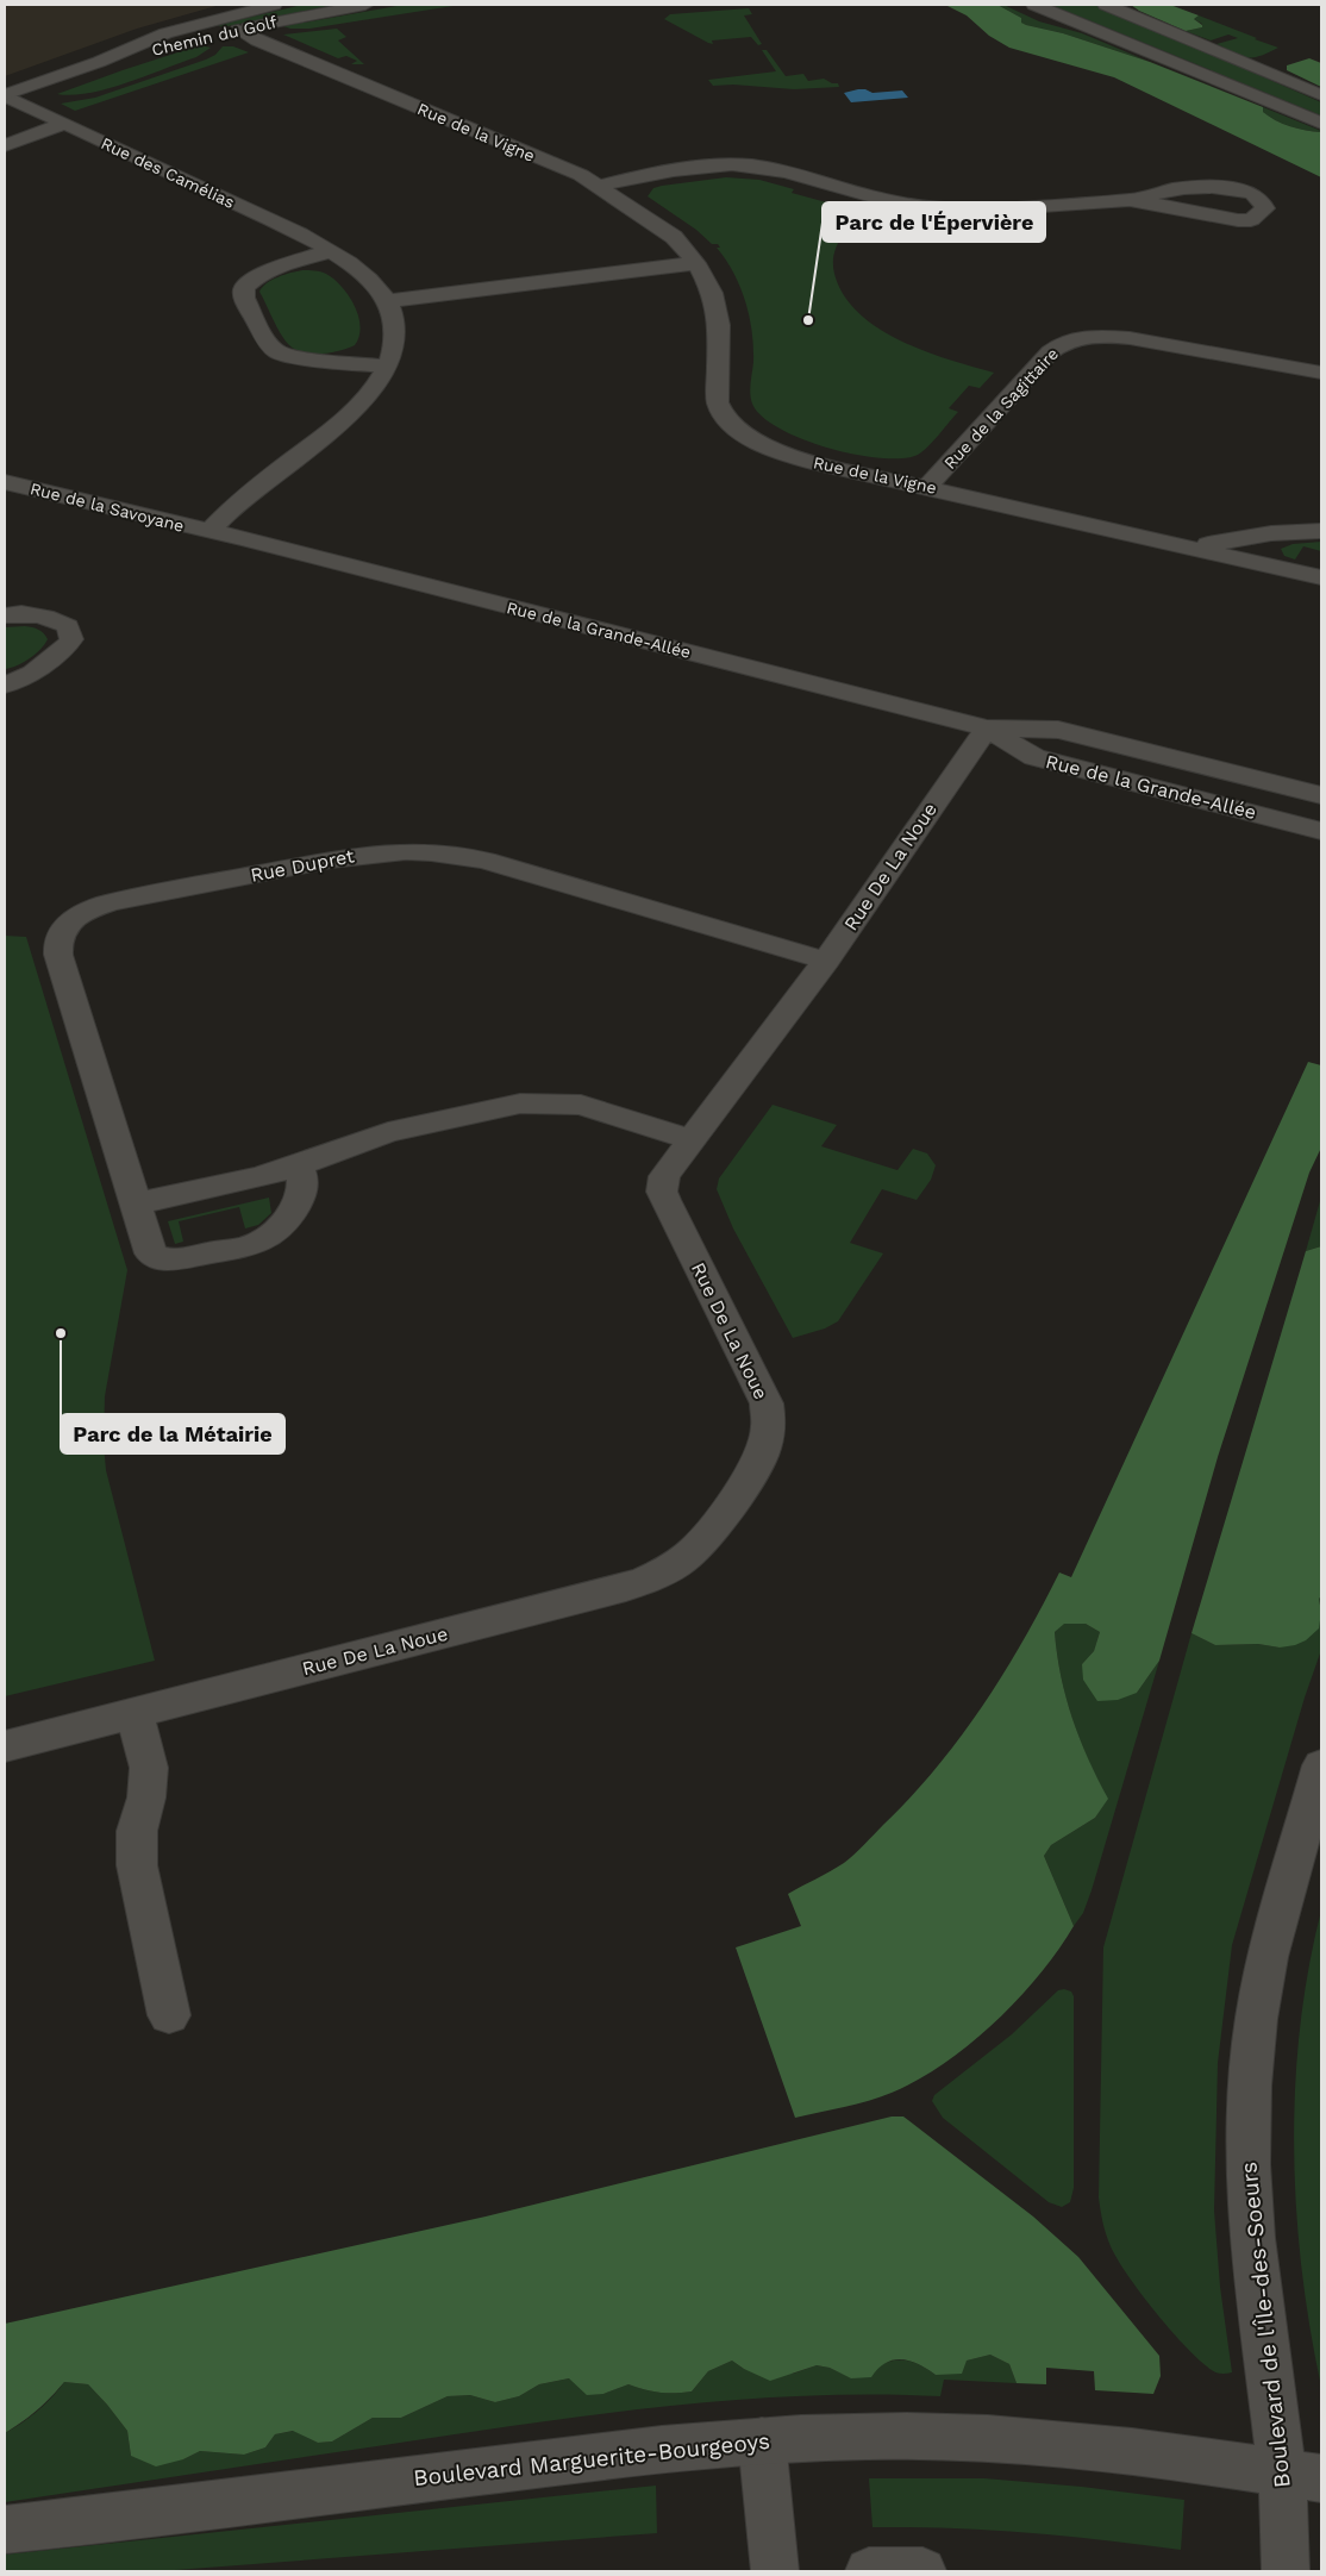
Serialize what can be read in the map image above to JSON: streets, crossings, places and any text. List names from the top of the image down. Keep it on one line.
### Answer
{"streets":{"street":["Chemin du Golf","Rue de la Vigne","Rue des Camélias","Rue de la Sagittaire","Rue de la Savoyane","Rue de la Grande-Allée","Rue Dupret","Rue De La Noue","Boulevard de l'Île-des-Soeurs","Boulevard Marguerite-Bourgeoys"]},"crossings":[["Chemin du Golf","Rue de la Vigne"],["Chemin du Golf","Rue des Camélias"],["Rue de la Vigne","Rue de la Sagittaire"],["Rue des Camélias","Rue de la Savoyane"],["Rue des Camélias","Rue de la Grande-Allée"],["Rue de la Savoyane","Rue de la Grande-Allée"],["Rue de la Grande-Allée","Rue De La Noue"],["Rue Dupret","Rue De La Noue"],["Boulevard de l'Île-des-Soeurs","Boulevard Marguerite-Bourgeoys"]],"places":["Parc de l'Épervière","Parc de la Métairie"]}
